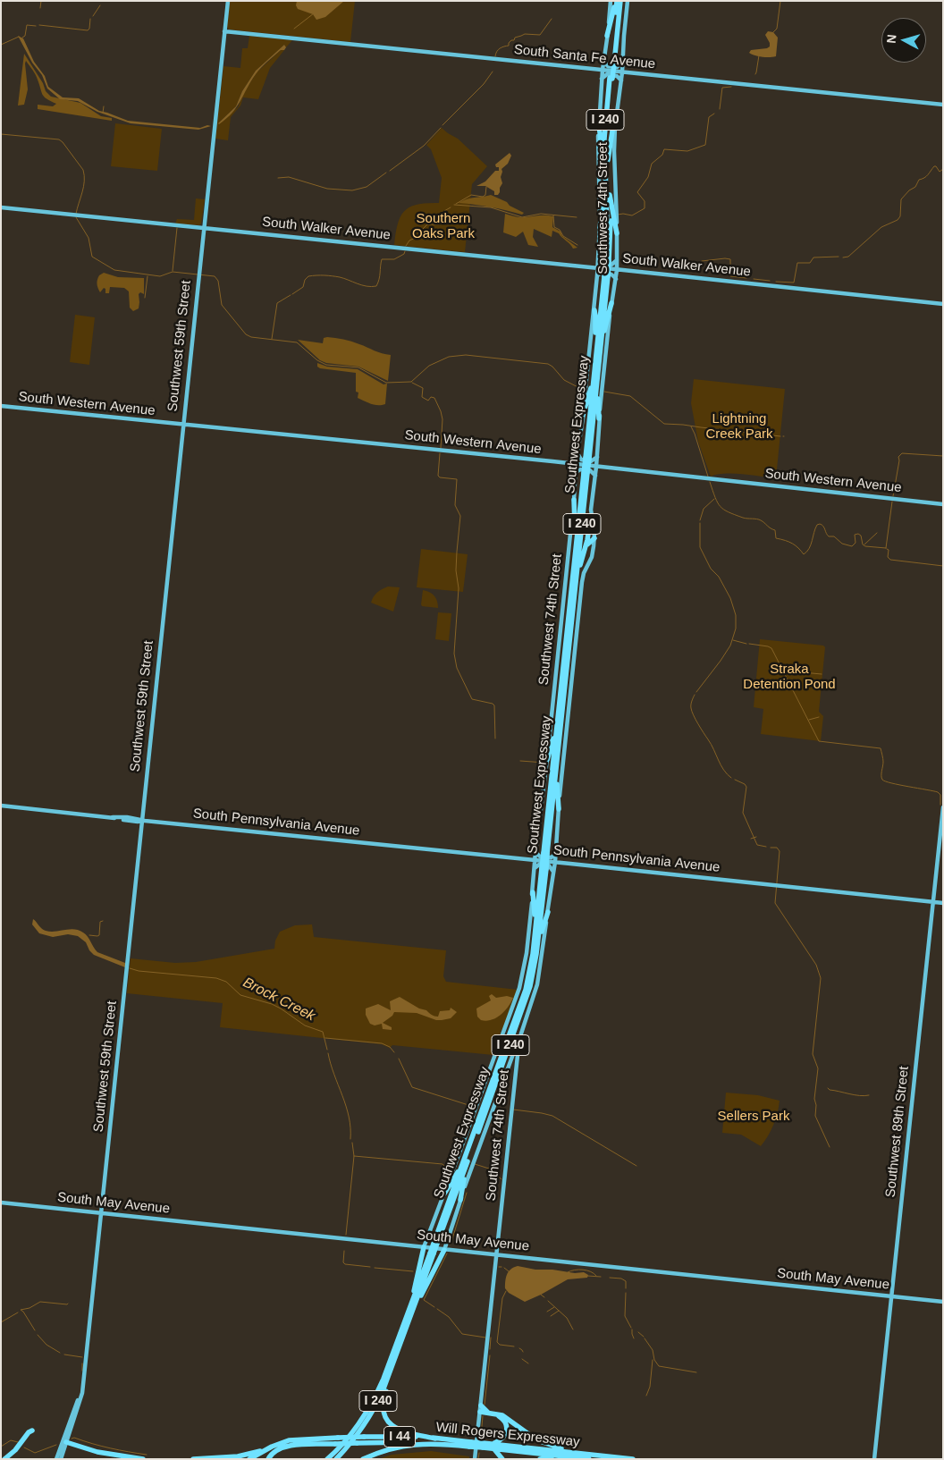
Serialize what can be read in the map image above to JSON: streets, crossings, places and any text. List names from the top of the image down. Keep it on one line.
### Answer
{"streets":{"highway":["I 240","Southwest Expressway","Will Rogers Expressway","I 44"],"main road":["South Santa Fe Avenue","Southwest 74th Street","South Walker Avenue","Southwest 59th Street","South Western Avenue","South Pennsylvania Avenue","Southwest 89th Street","South May Avenue"]},"crossings":[["South Santa Fe Avenue","Southwest 74th Street"],["South Santa Fe Avenue","Southwest 59th Street"],["I 240","Southwest Expressway"],["Southwest 74th Street","South Walker Avenue"],["Southwest 74th Street","South Western Avenue"],["Southwest 74th Street","South Pennsylvania Avenue"],["Southwest 74th Street","South May Avenue"],["South Walker Avenue","Southwest 59th Street"],["Southwest 59th Street","South Western Avenue"],["Southwest 59th Street","South Pennsylvania Avenue"],["Southwest 59th Street","South May Avenue"],["South Pennsylvania Avenue","Southwest 89th Street"],["Southwest 89th Street","South May Avenue"]],"water":["Brock Creek"],"parks":["Southern Oaks Park","Lightning Creek Park","Straka Detention Pond","Sellers Park"],"north":"left"}
